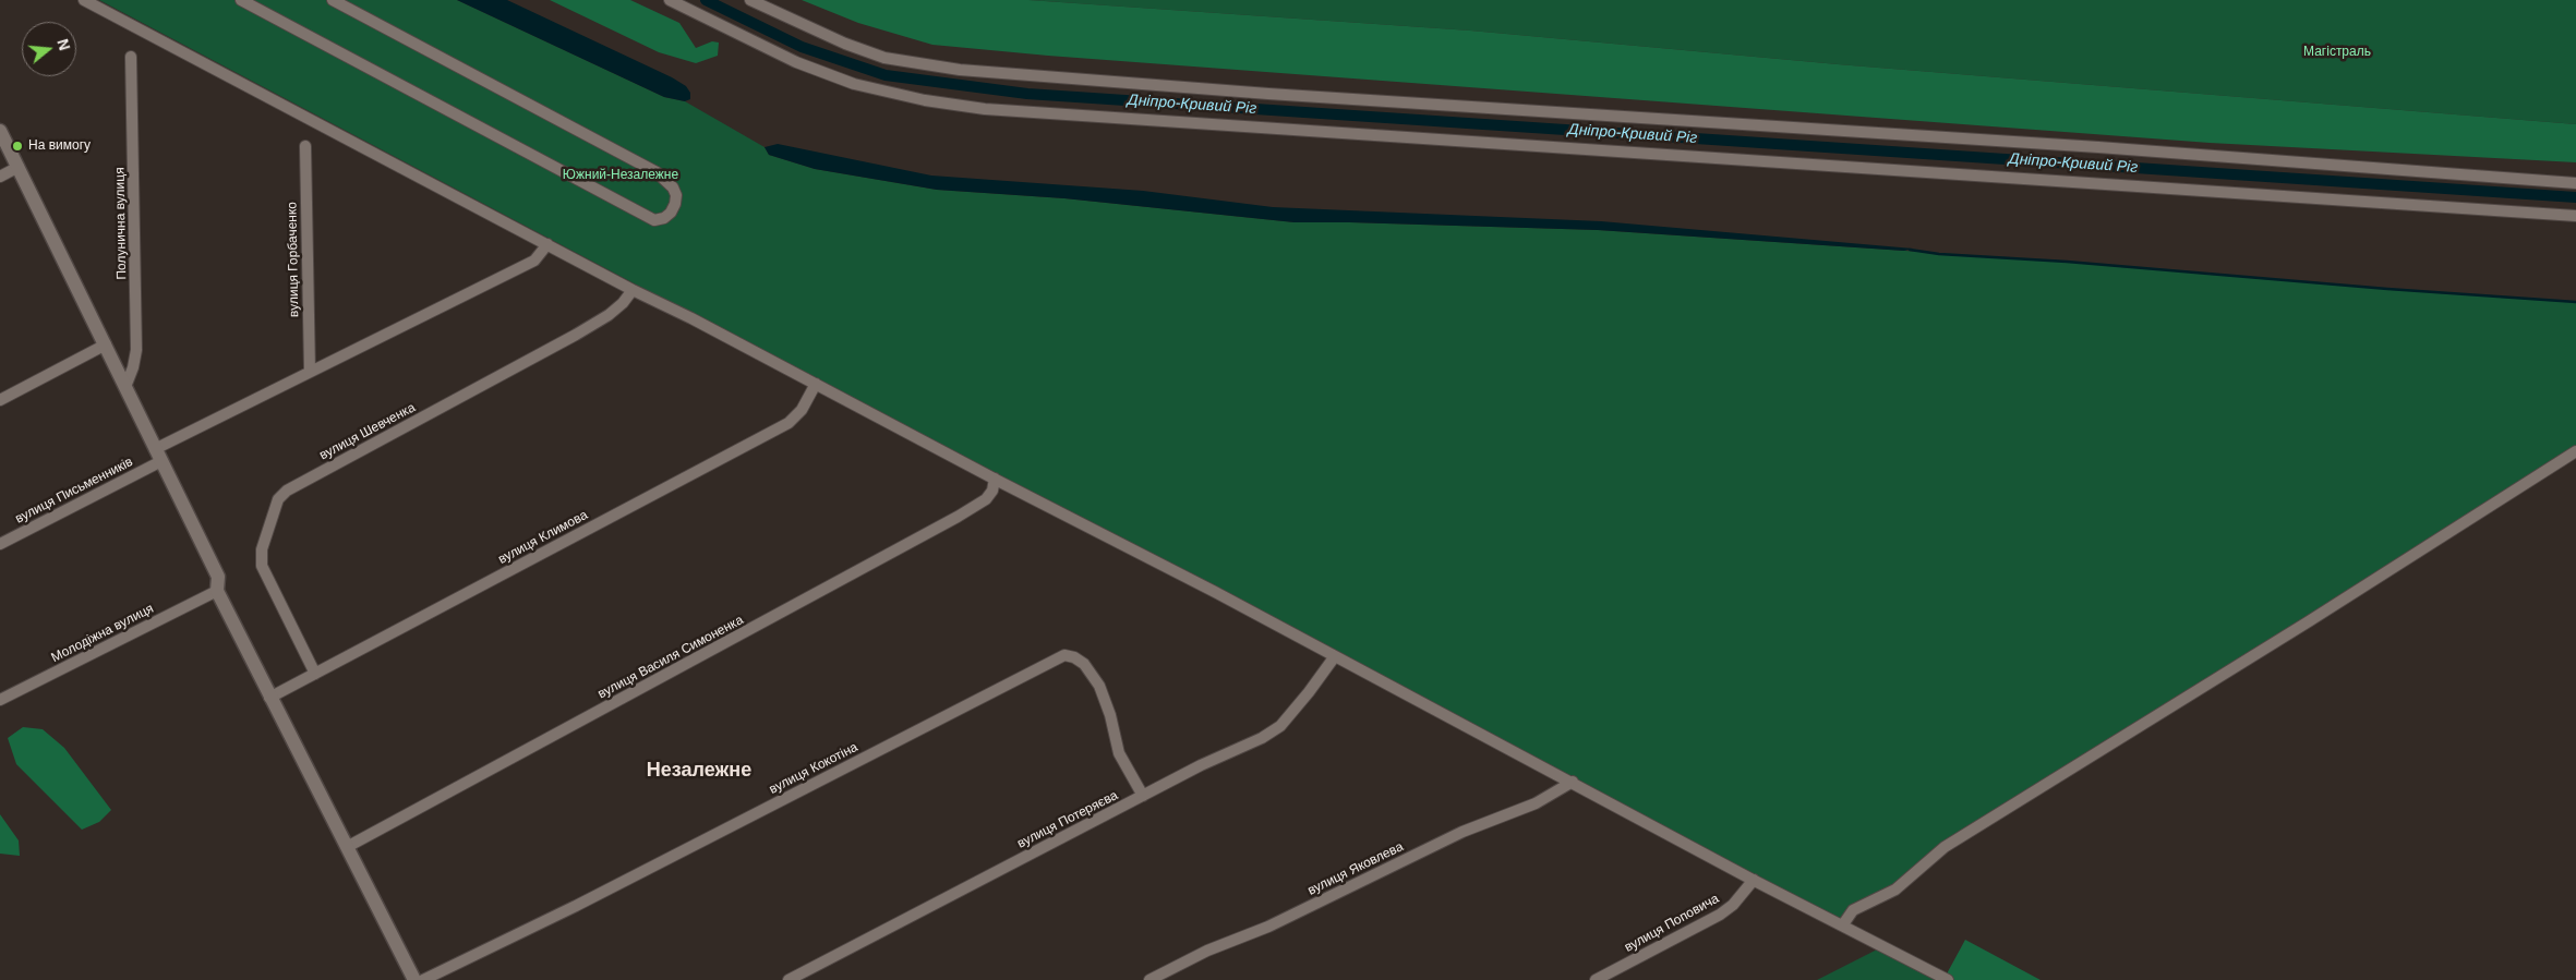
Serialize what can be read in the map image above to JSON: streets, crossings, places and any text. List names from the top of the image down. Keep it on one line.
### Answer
{"streets":{"street":["Полунична вулиця","вулиця Горбаченко","вулиця Шевченка","вулиця Письменників","вулиця Климова","Молодіжна вулиця","вулиця Василя Симоненка","вулиця Кокотіна","вулиця Потеряєва","вулиця Яковлева","вулиця Поповича"]},"crossings":[["вулиця Шевченка","вулиця Климова"],["вулиця Кокотіна","вулиця Потеряєва"]],"districts":["Незалежне"],"water":["Дніпро-Кривий Ріг"],"parks":["Магістраль","Южний-Незалежне"],"places":["На вимогу"],"north":"right"}
